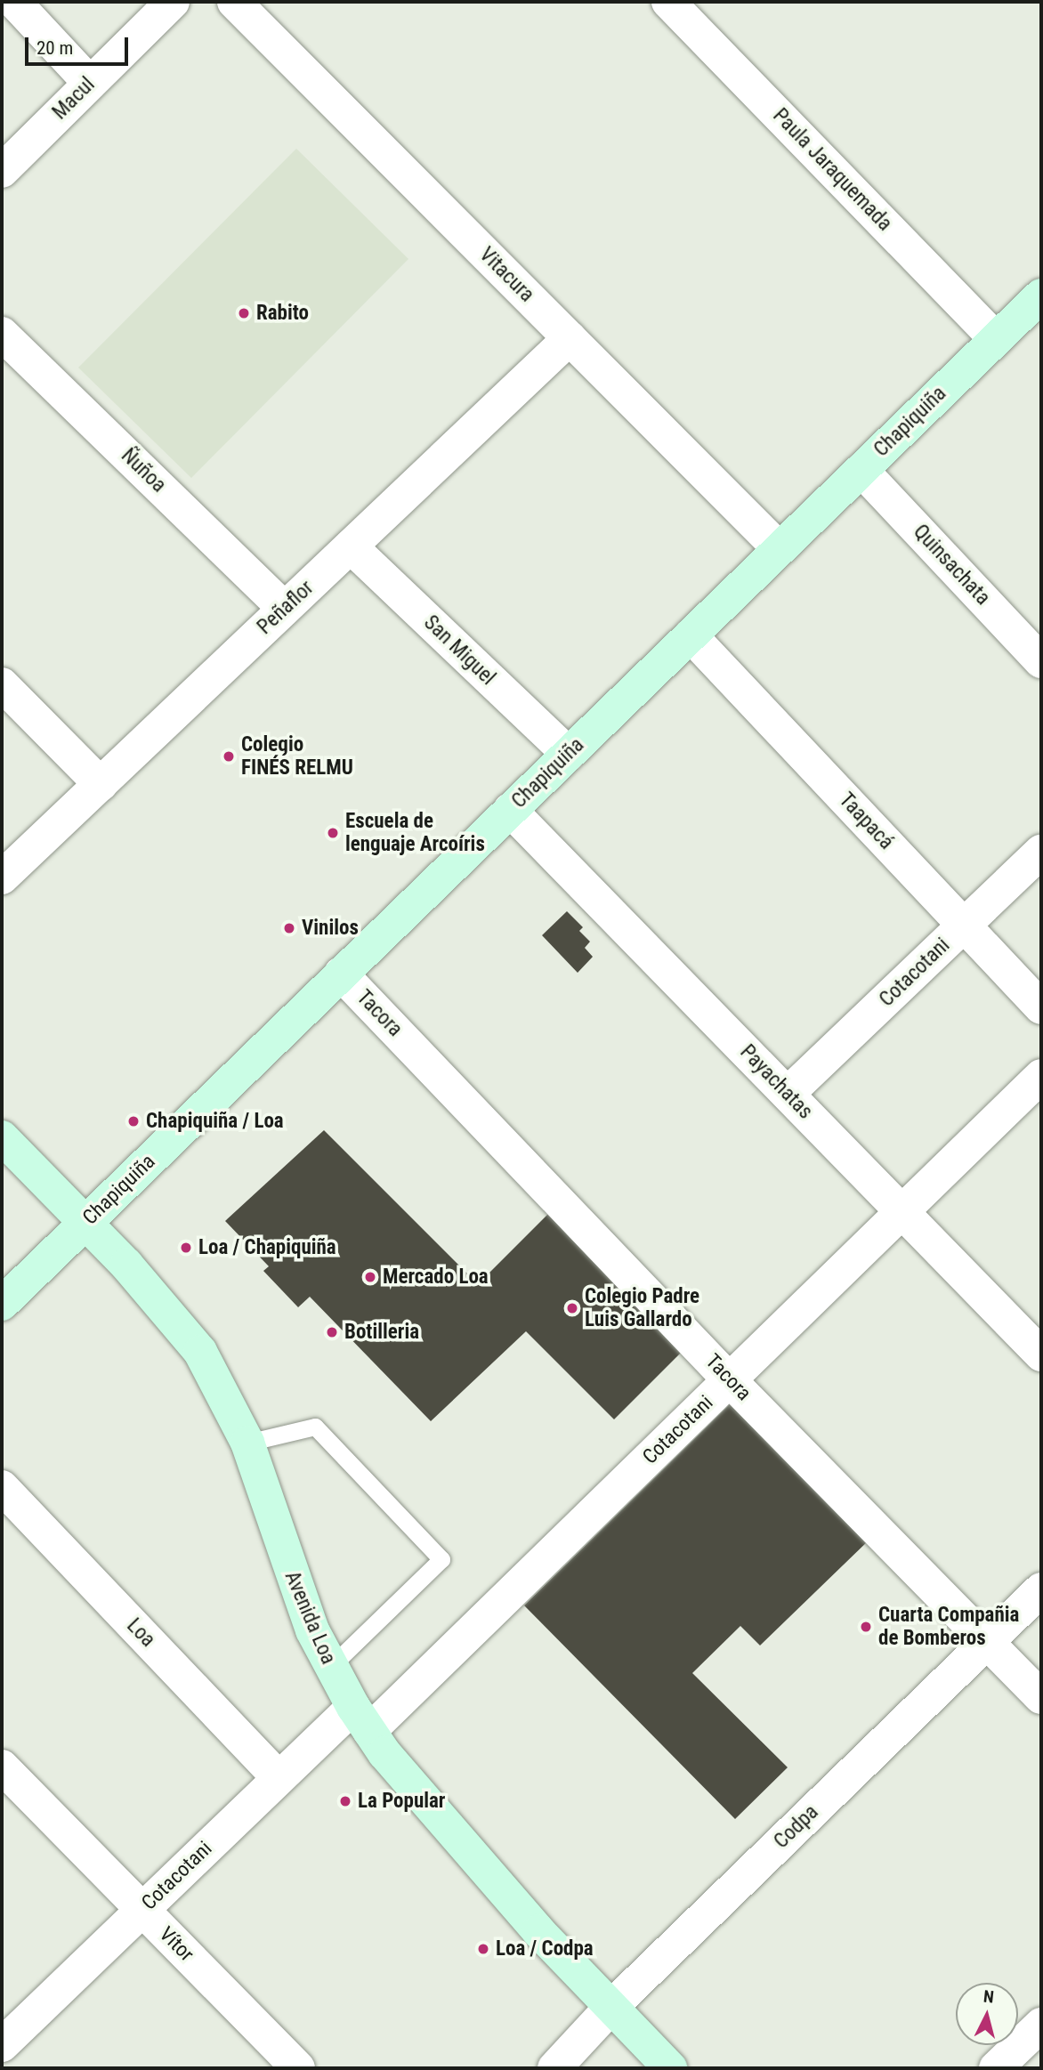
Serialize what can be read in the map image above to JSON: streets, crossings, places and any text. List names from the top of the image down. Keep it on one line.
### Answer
{"streets":{"street":["Macul","Paula Jaraquemada","Vitacura","Chapiquiña","Ñuñoa","Quinsachata","Peñaflor","San Miguel","Taapacá","Cotacotani","Tacora","Payachatas","Avenida Loa","Loa","Codpa","Vítor"]},"crossings":[["Paula Jaraquemada","Chapiquiña"],["Vitacura","Chapiquiña"],["Vitacura","Peñaflor"],["Chapiquiña","Quinsachata"],["Chapiquiña","San Miguel"],["Chapiquiña","Taapacá"],["Chapiquiña","Tacora"],["Chapiquiña","Payachatas"],["Chapiquiña","Avenida Loa"],["Ñuñoa","Peñaflor"],["Peñaflor","San Miguel"],["Taapacá","Cotacotani"],["Cotacotani","Tacora"],["Cotacotani","Payachatas"],["Cotacotani","Avenida Loa"],["Cotacotani","Loa"],["Cotacotani","Vítor"],["Tacora","Codpa"],["Avenida Loa","Codpa"]],"places":["Rabito","Colegio FINÉS RELMU","Escuela de lenguaje Arcoíris","Vinilos","Chapiquiña / Loa","Loa / Chapiquiña","Mercado Loa","Colegio Padre Luis Gallardo","Botilleria","Cuarta Compañia de Bomberos","La Popular","Loa / Codpa"],"scale_bar":"20 m","north":"top"}
